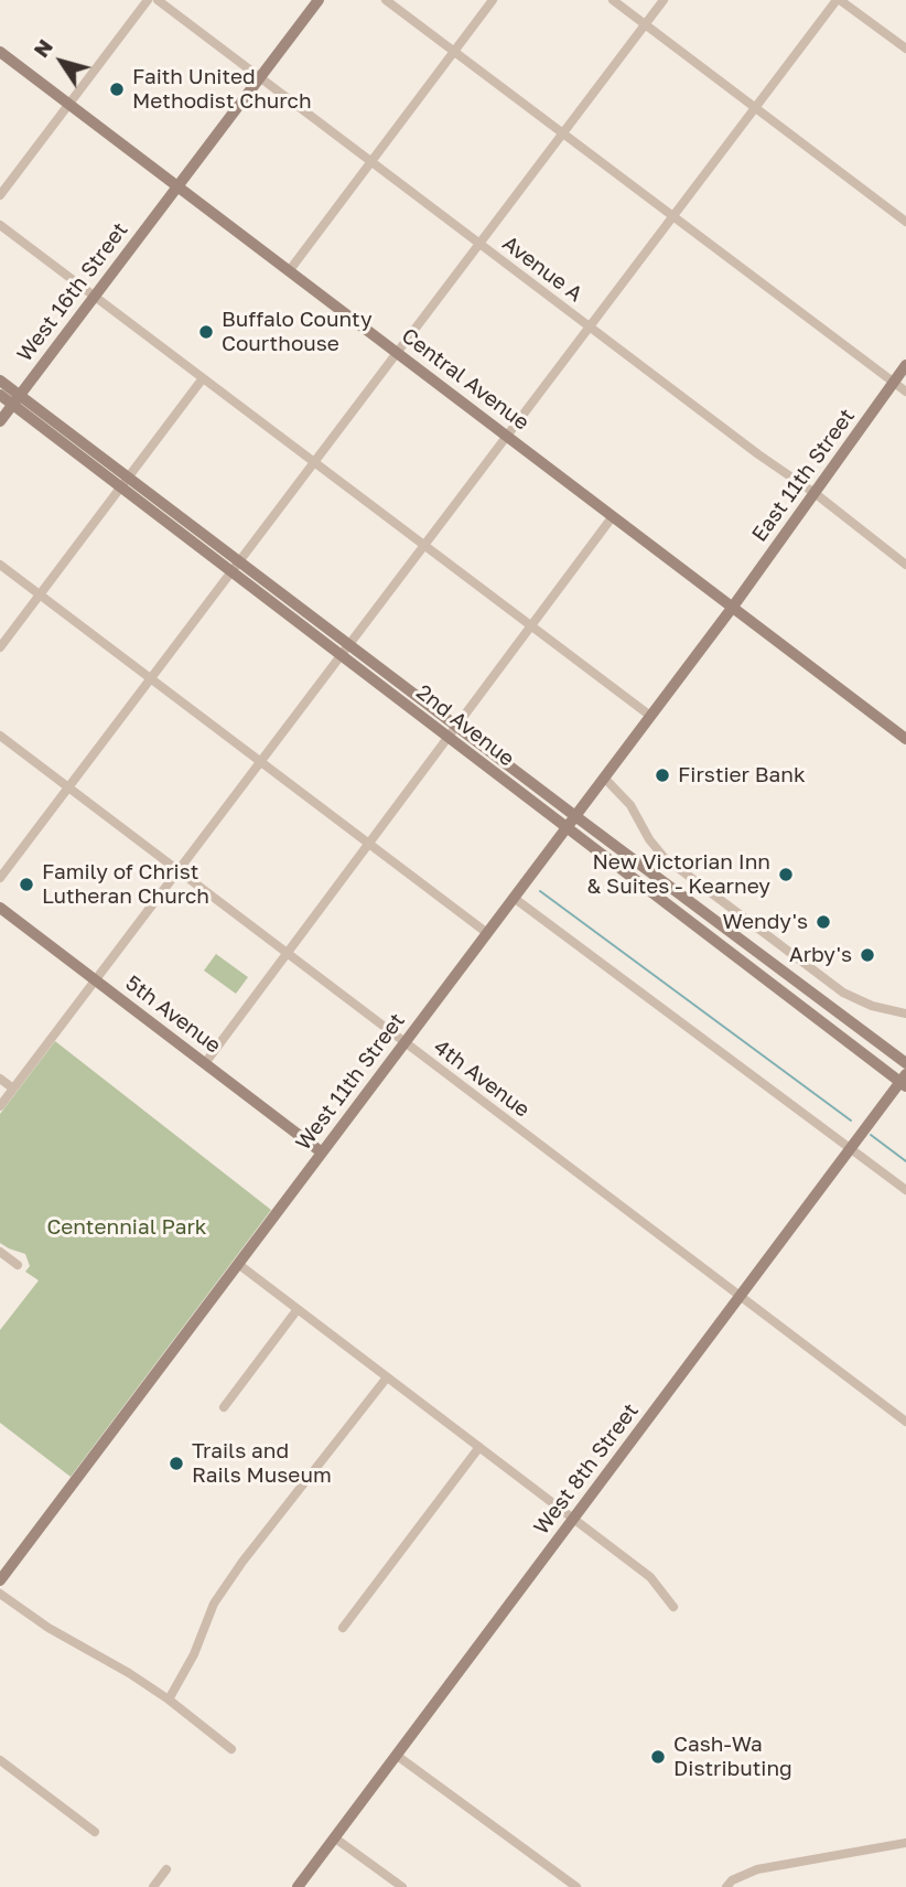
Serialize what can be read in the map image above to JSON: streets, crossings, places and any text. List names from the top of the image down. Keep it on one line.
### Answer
{"streets":{"main road":["West 16th Street","Central Avenue","East 11th Street","2nd Avenue","5th Avenue","West 11th Street","West 8th Street"],"street":["Avenue A","4th Avenue"]},"crossings":[["Avenue A","West 16th Street"],["Avenue A","East 11th Street"],["West 16th Street","Central Avenue"],["West 16th Street","2nd Avenue"],["Central Avenue","East 11th Street"],["Central Avenue","West 11th Street"],["East 11th Street","West 11th Street"],["2nd Avenue","West 11th Street"],["2nd Avenue","West 8th Street"],["5th Avenue","West 11th Street"],["4th Avenue","West 11th Street"],["4th Avenue","West 8th Street"]],"parks":["Centennial Park"],"places":["Faith United Methodist Church","Buffalo County Courthouse","Firstier Bank","New Victorian Inn & Suites - Kearney","Family of Christ Lutheran Church","Wendy's","Arby's","Trails and Rails Museum","Cash-Wa Distributing"],"north":"top left"}
